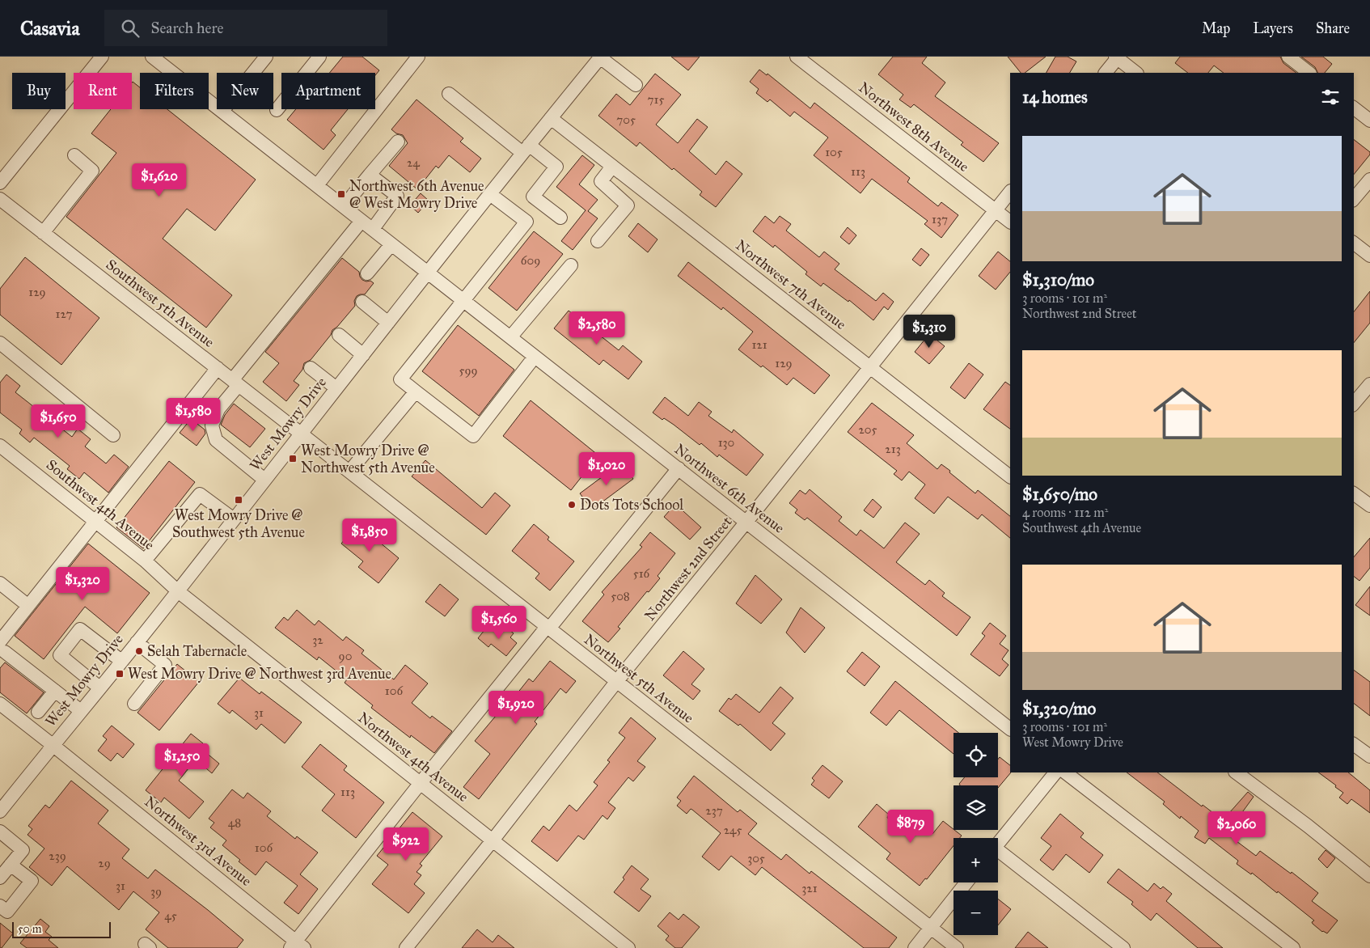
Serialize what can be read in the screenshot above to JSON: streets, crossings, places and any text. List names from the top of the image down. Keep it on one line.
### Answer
{"streets":{"street":["Northwest 8th Avenue","Northwest 7th Avenue","Southwest 5th Avenue","West Mowry Drive","Northwest 6th Avenue","Southwest 4th Avenue","Northwest 2nd Street","Northwest 5th Avenue","Northwest 4th Avenue","Northwest 3rd Avenue"]},"crossings":[["Northwest 8th Avenue","Northwest 2nd Street"],["Northwest 7th Avenue","West Mowry Drive"],["Northwest 7th Avenue","Northwest 2nd Street"],["Southwest 5th Avenue","West Mowry Drive"],["Southwest 5th Avenue","Northwest 5th Avenue"],["West Mowry Drive","Northwest 6th Avenue"],["West Mowry Drive","Southwest 4th Avenue"],["West Mowry Drive","Northwest 5th Avenue"],["West Mowry Drive","Northwest 4th Avenue"],["West Mowry Drive","Northwest 3rd Avenue"],["Northwest 6th Avenue","Northwest 2nd Street"],["Southwest 4th Avenue","Northwest 4th Avenue"],["Northwest 2nd Street","Northwest 5th Avenue"],["Northwest 2nd Street","Northwest 4th Avenue"]],"places":{"transit":["Northwest 6th Avenue @ West Mowry Drive","West Mowry Drive @ Northwest 5th Avenue","West Mowry Drive @ Southwest 5th Avenue","West Mowry Drive @ Northwest 3rd Avenue"],"other":["Dots Tots School","Selah Tabernacle"]},"house_numbers":["715","705","105","24","113","137","609","129","127","121","129","599","205","130","213","516","508","32","90","106","31","113","237","48","245","106","239","305","29","31","321","39","45"],"scale_bar":"50 m","page":{"header":"Casavia","search":"Search here","nav":["Map","Layers","Share"],"chip":["Buy","Rent","Filters","New","Apartment"],"heading":"14 homes","list":[{"name":"$1,310/mo","note":"3 rooms · 101 m² · Northwest 2nd Street"},{"name":"$1,650/mo","note":"4 rooms · 112 m² · Southwest 4th Avenue"},{"name":"$1,320/mo","note":"3 rooms · 101 m² · West Mowry Drive"}],"price":["$1,620","$2,580","$1,310","$1,580","$1,650","$1,020","$1,850","$1,320","$1,560","$1,920","$1,250","$879","$2,060","$922"],"map_buttons":["+","−"],"scale":"50 m"}}
